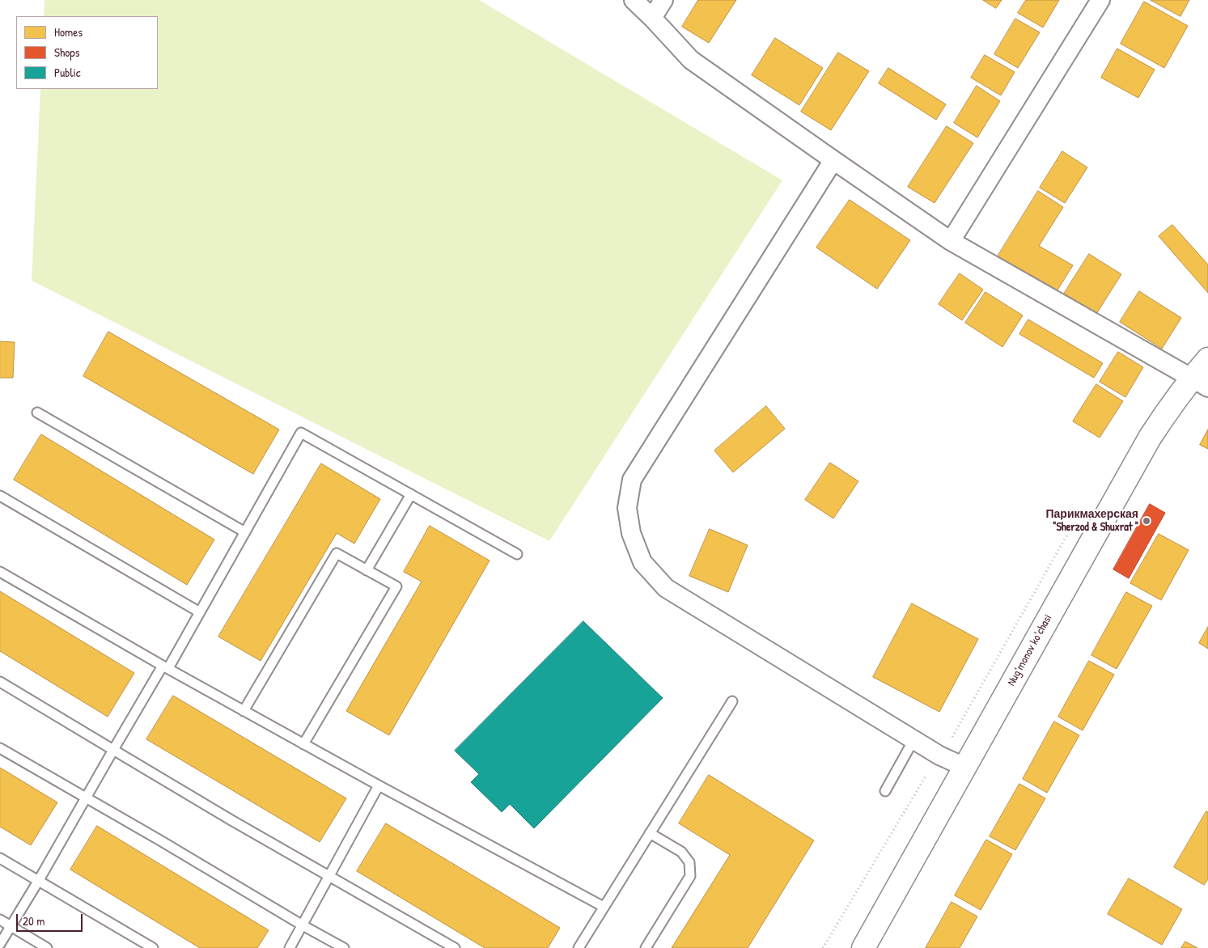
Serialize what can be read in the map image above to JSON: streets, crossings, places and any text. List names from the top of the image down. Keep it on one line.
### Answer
{"streets":{"main road":["Nugʻmonov koʻchasi"]},"places":["Парикмахерская \"Sherzod & Shuxrat \""],"legend":["Homes","Shops","Public"],"scale_bar":"20 m"}
